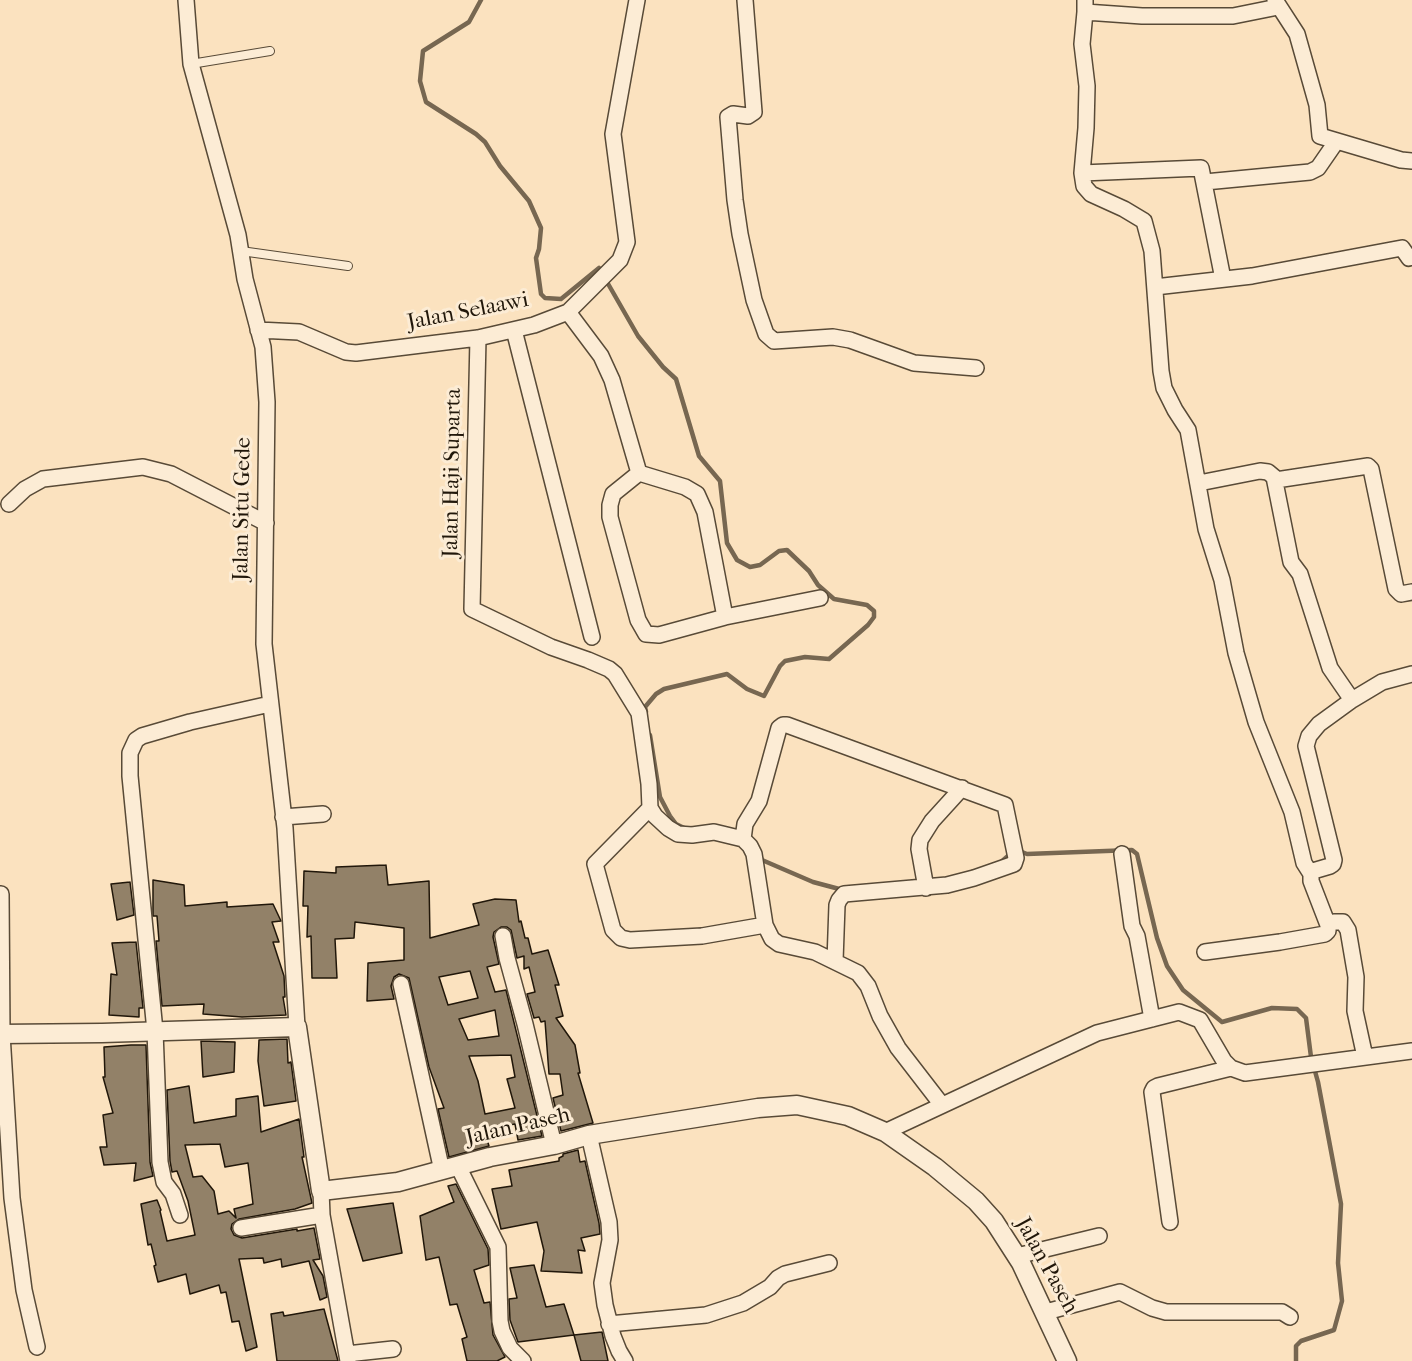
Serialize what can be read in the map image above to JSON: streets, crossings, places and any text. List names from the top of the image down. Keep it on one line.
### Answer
{"streets":{"street":["Jalan Selaawi","Jalan Haji Suparta","Jalan Situ Gede","Jalan Paseh"]},"crossings":[["Jalan Selaawi","Jalan Haji Suparta"],["Jalan Selaawi","Jalan Situ Gede"]]}
